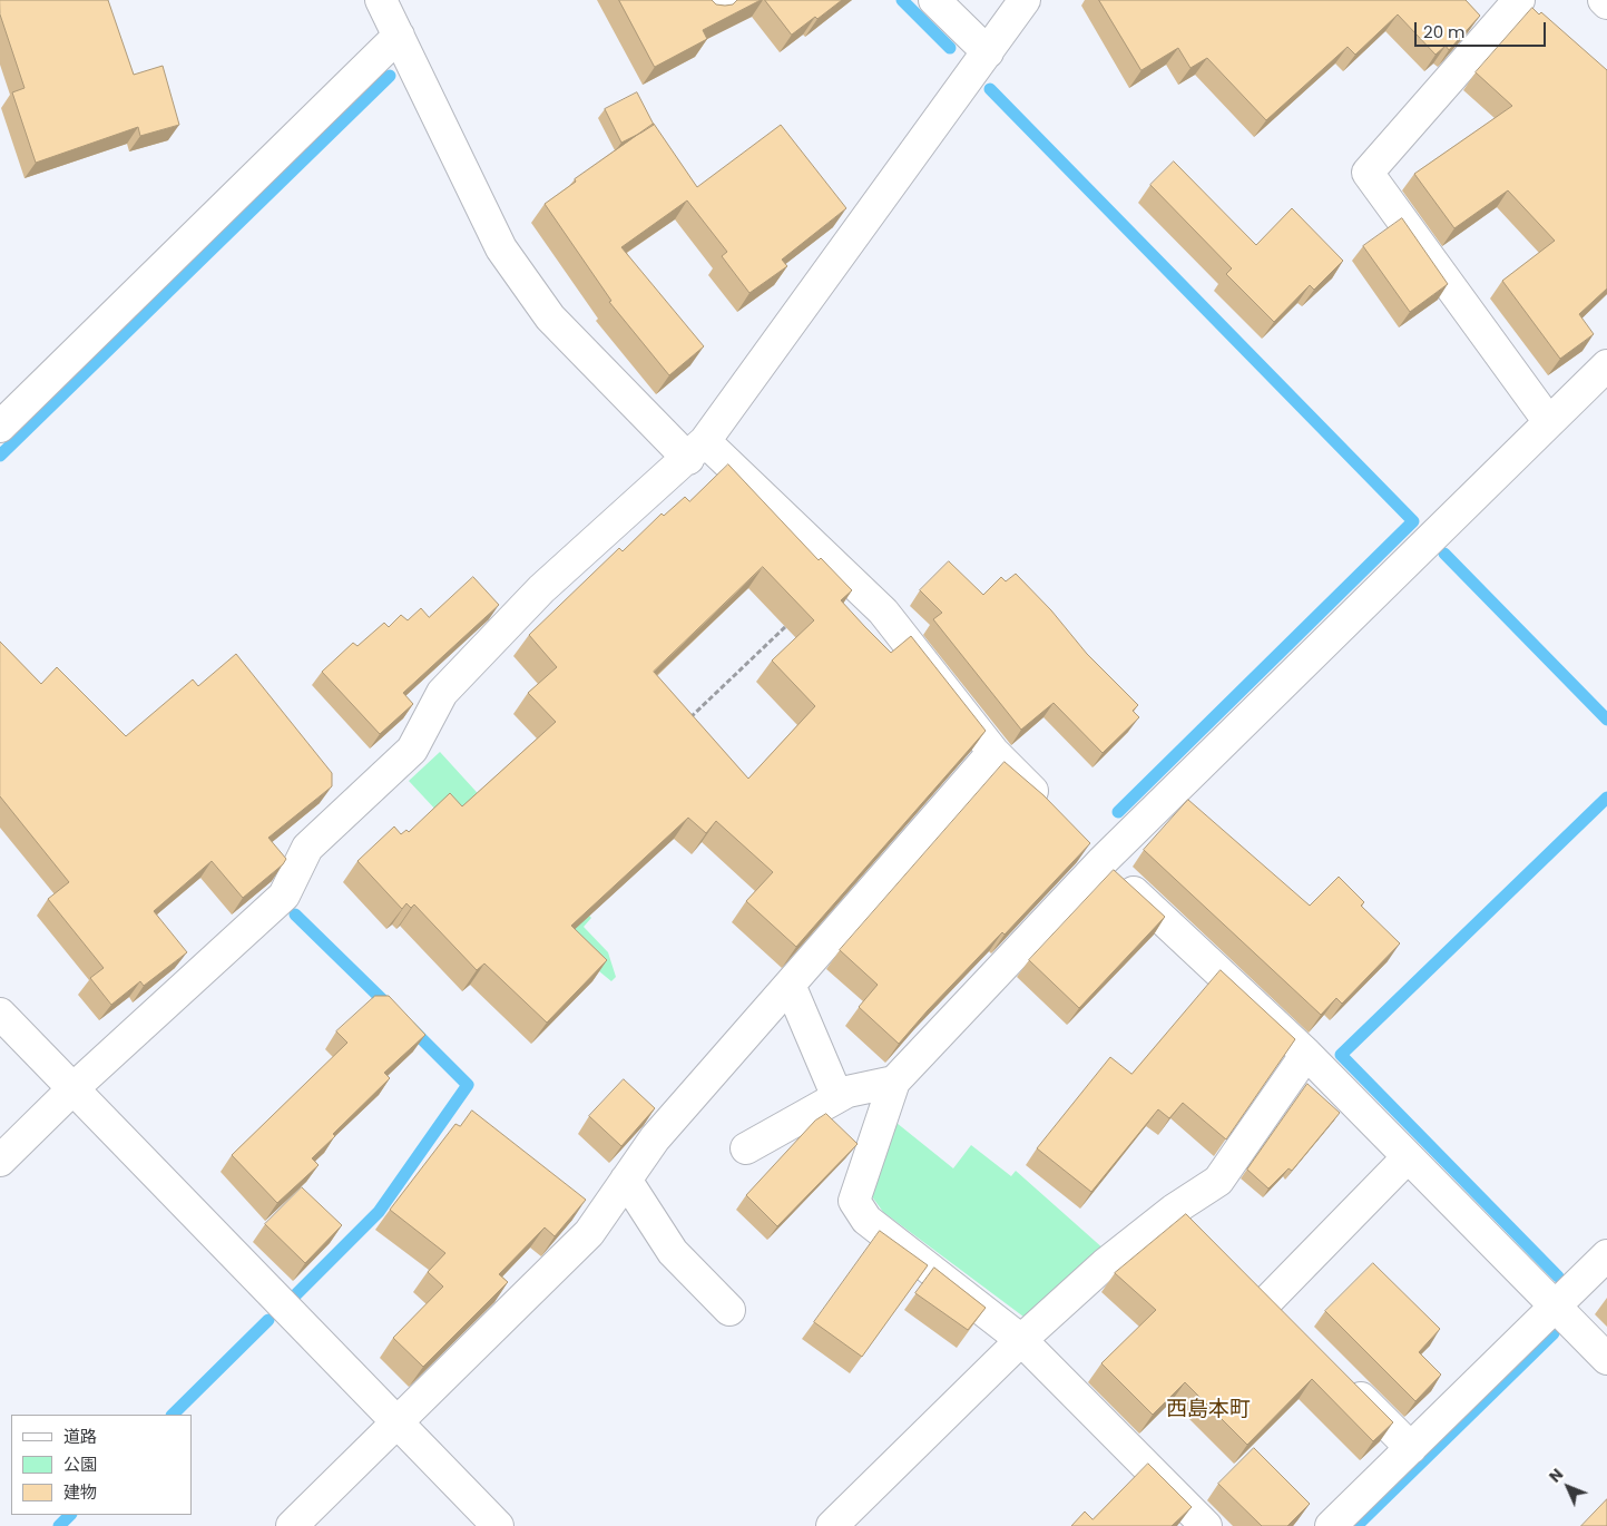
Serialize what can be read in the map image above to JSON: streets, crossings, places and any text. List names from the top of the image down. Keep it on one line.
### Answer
{"districts":["西島本町"],"legend":["道路","公園","建物"],"scale_bar":"20 m","north":"top left"}
